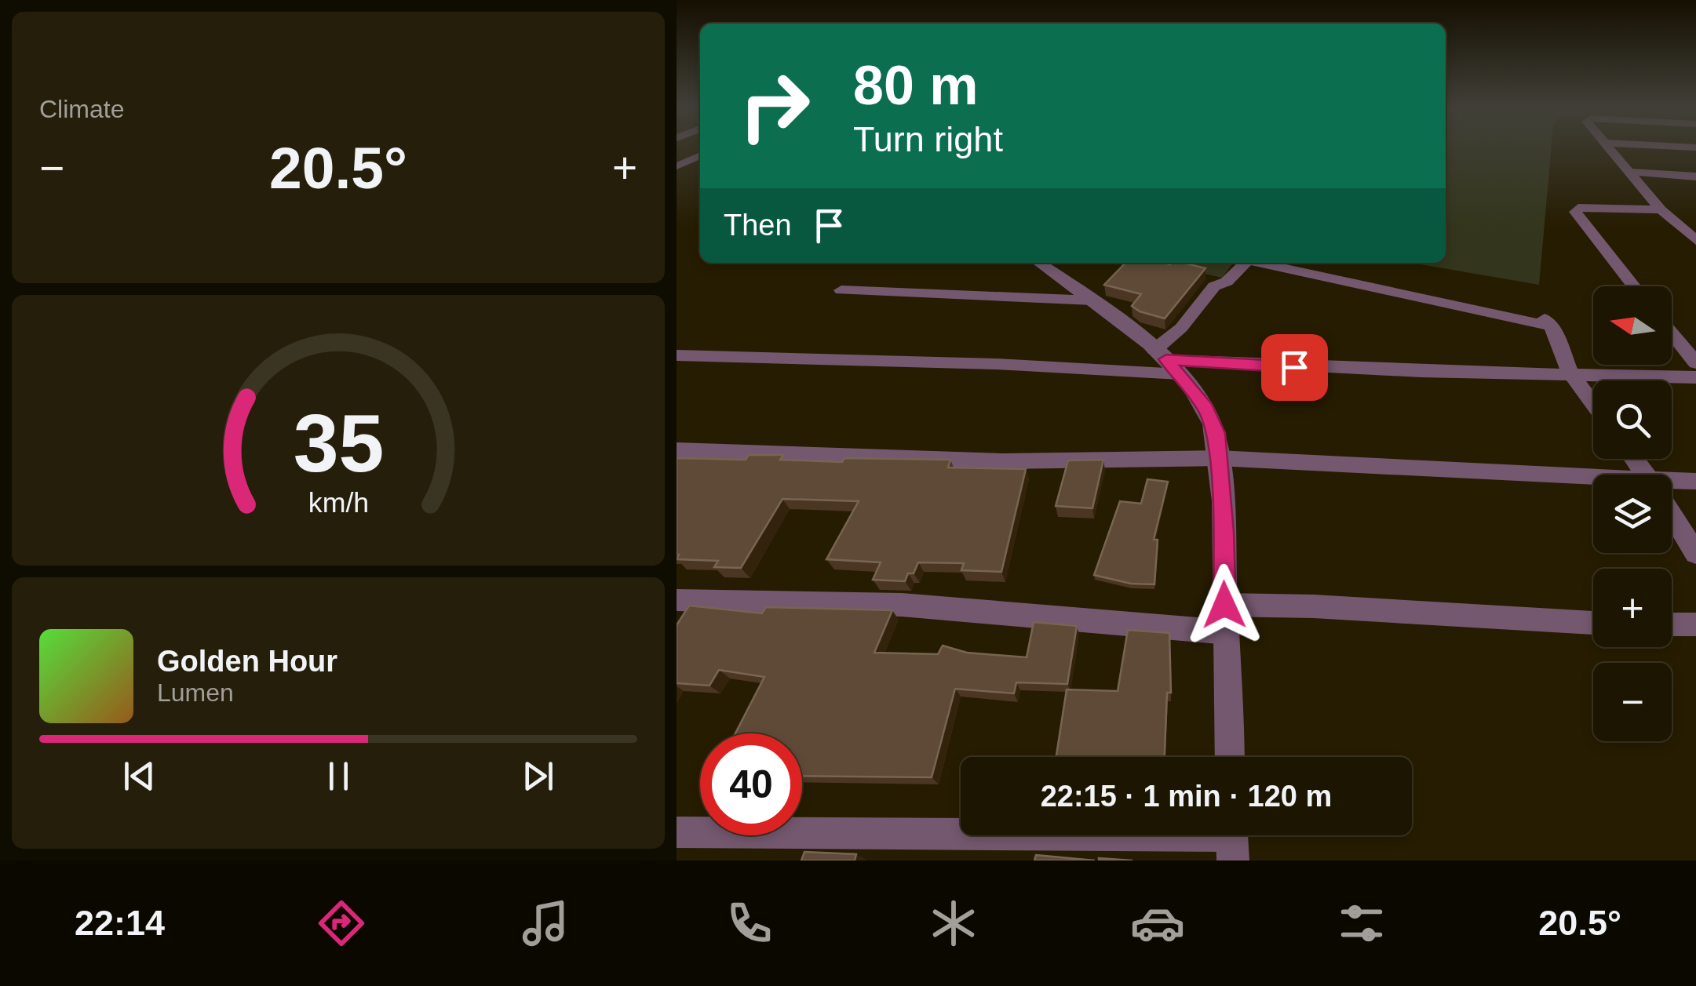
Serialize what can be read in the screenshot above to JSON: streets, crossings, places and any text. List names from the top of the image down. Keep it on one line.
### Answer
{"north":"left","page":{"tile":"Climate","turn":["80 m","Turn right"],"heat":["−","20.5°","+"],"then":"Then","map_buttons":["+","−"],"song":["Golden Hour","Lumen"],"limit":"40","trip":"22:15 · 1 min · 120 m","tabs":["22:14","20.5°"],"gauge":["35","km/h"]}}
